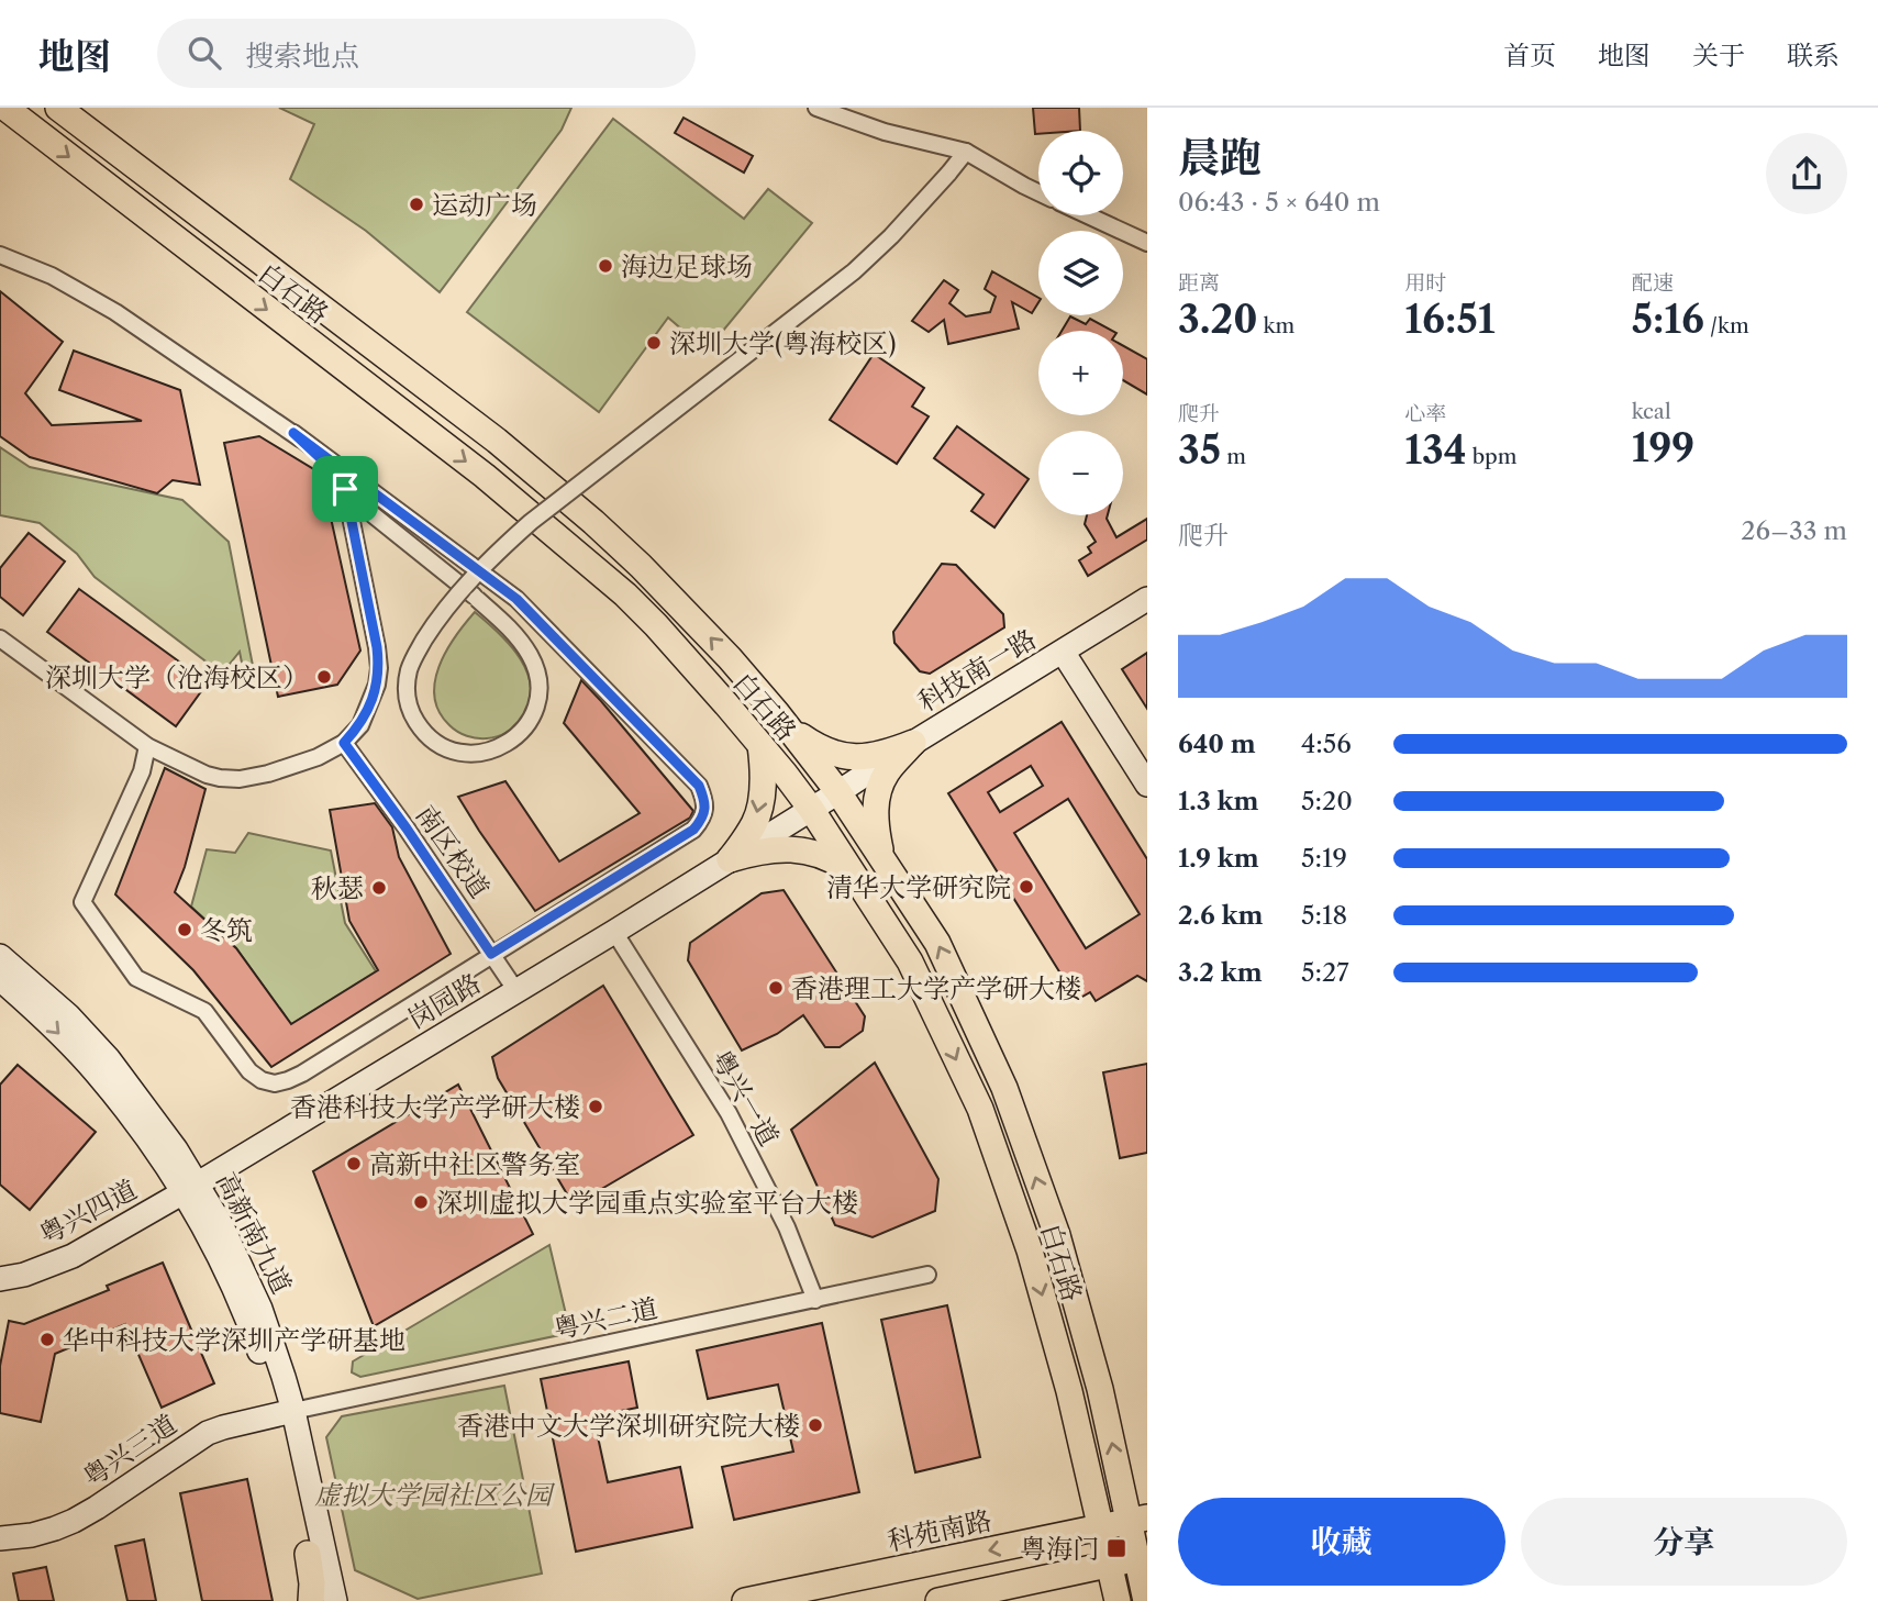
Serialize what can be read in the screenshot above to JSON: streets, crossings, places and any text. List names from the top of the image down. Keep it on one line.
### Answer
{"streets":{"main road":["白石路","科苑南路"],"street":["科技南一路","南区校道","岗园路","粤兴一道","粤兴四道","高新南九道","粤兴二道","粤兴三道"]},"crossings":[["白石路","科技南一路"],["白石路","岗园路"],["白石路","科苑南路"],["科技南一路","岗园路"],["南区校道","岗园路"],["岗园路","粤兴一道"],["岗园路","粤兴四道"],["岗园路","高新南九道"],["粤兴一道","粤兴二道"],["粤兴四道","高新南九道"],["高新南九道","粤兴二道"],["高新南九道","粤兴三道"],["粤兴二道","粤兴三道"]],"parks":["虚拟大学园社区公园"],"places":{"other":["运动广场","海边足球场","深圳大学(粤海校区)","深圳大学（沧海校区）","清华大学研究院","秋瑟","冬筑","香港理工大学产学研大楼","香港科技大学产学研大楼","高新中社区警务室","深圳虚拟大学园重点实验室平台大楼","华中科技大学深圳产学研基地","香港中文大学深圳研究院大楼"],"transit":["粤海门"]},"page":{"header":"地图","search":"搜索地点","nav":["首页","地图","关于","联系"],"heading":["晨跑","06:43 · 5 × 640 m"],"map_buttons":["+","−"],"stats":[["距离","3.20 km"],["用时","16:51"],["配速","5:16 /km"],["爬升","35 m"],["心率","134 bpm"],["kcal","199"]],"chart":["爬升","26–33 m"],"list":[{"name":"640 m","note":"4:56"},{"name":"1.3 km","note":"5:20"},{"name":"1.9 km","note":"5:19"},{"name":"2.6 km","note":"5:18"},{"name":"3.2 km","note":"5:27"}],"buttons":["收藏","分享"]}}
